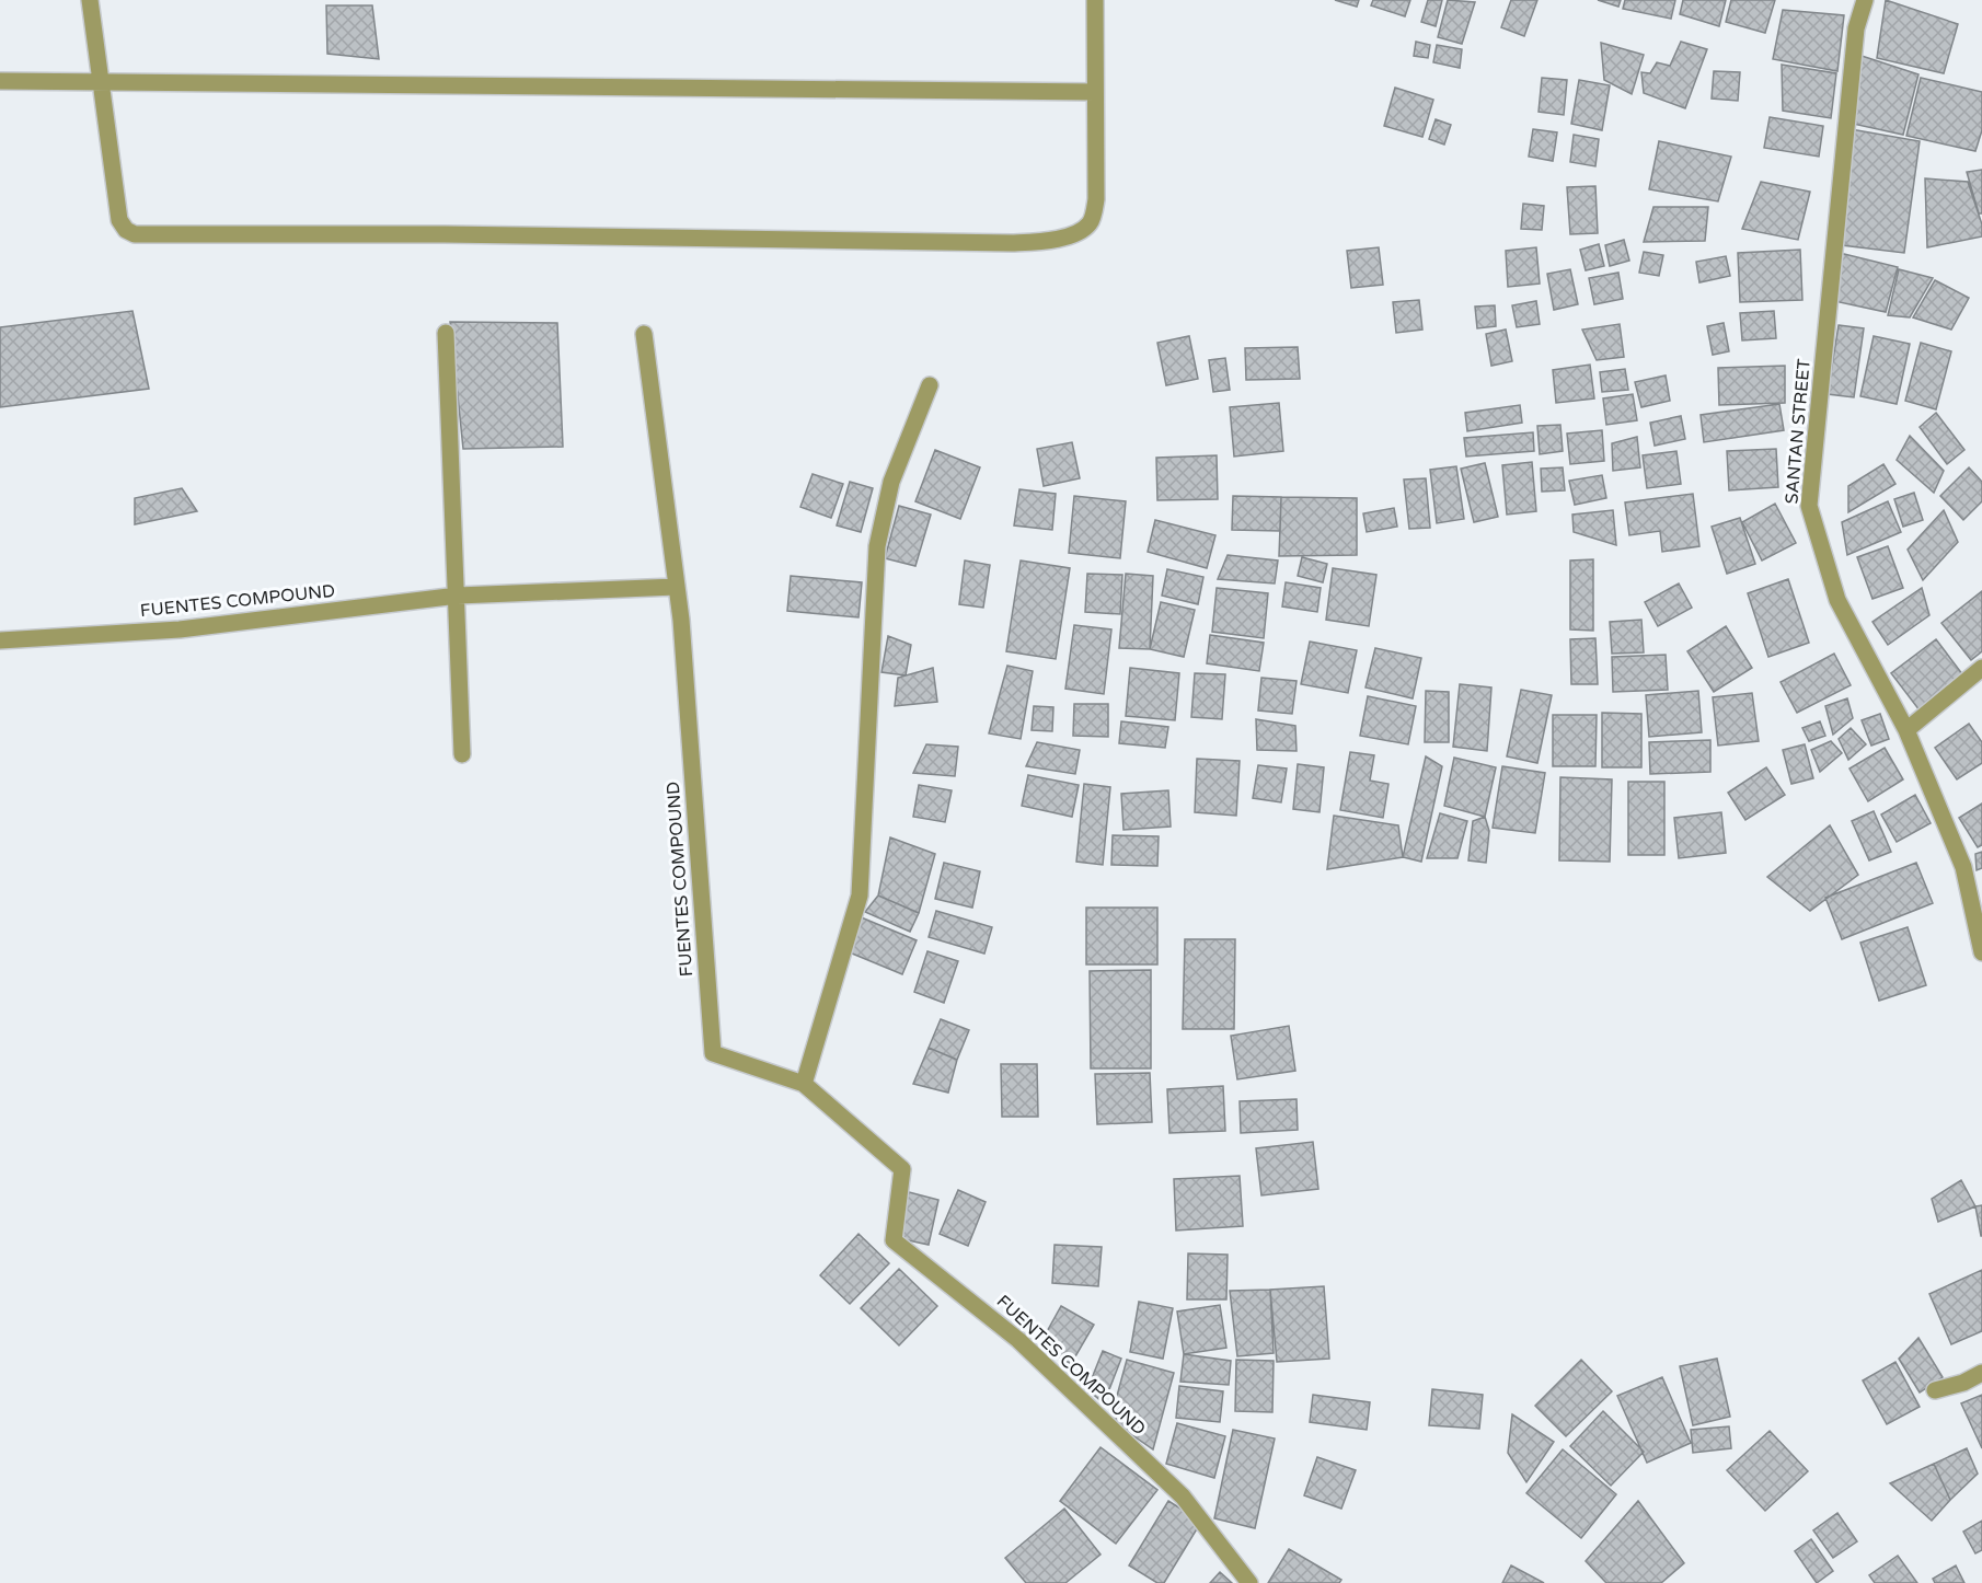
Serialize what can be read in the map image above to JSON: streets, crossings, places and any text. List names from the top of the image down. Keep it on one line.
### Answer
{"streets":{"street":["SANTAN STREET","FUENTES COMPOUND"]}}
